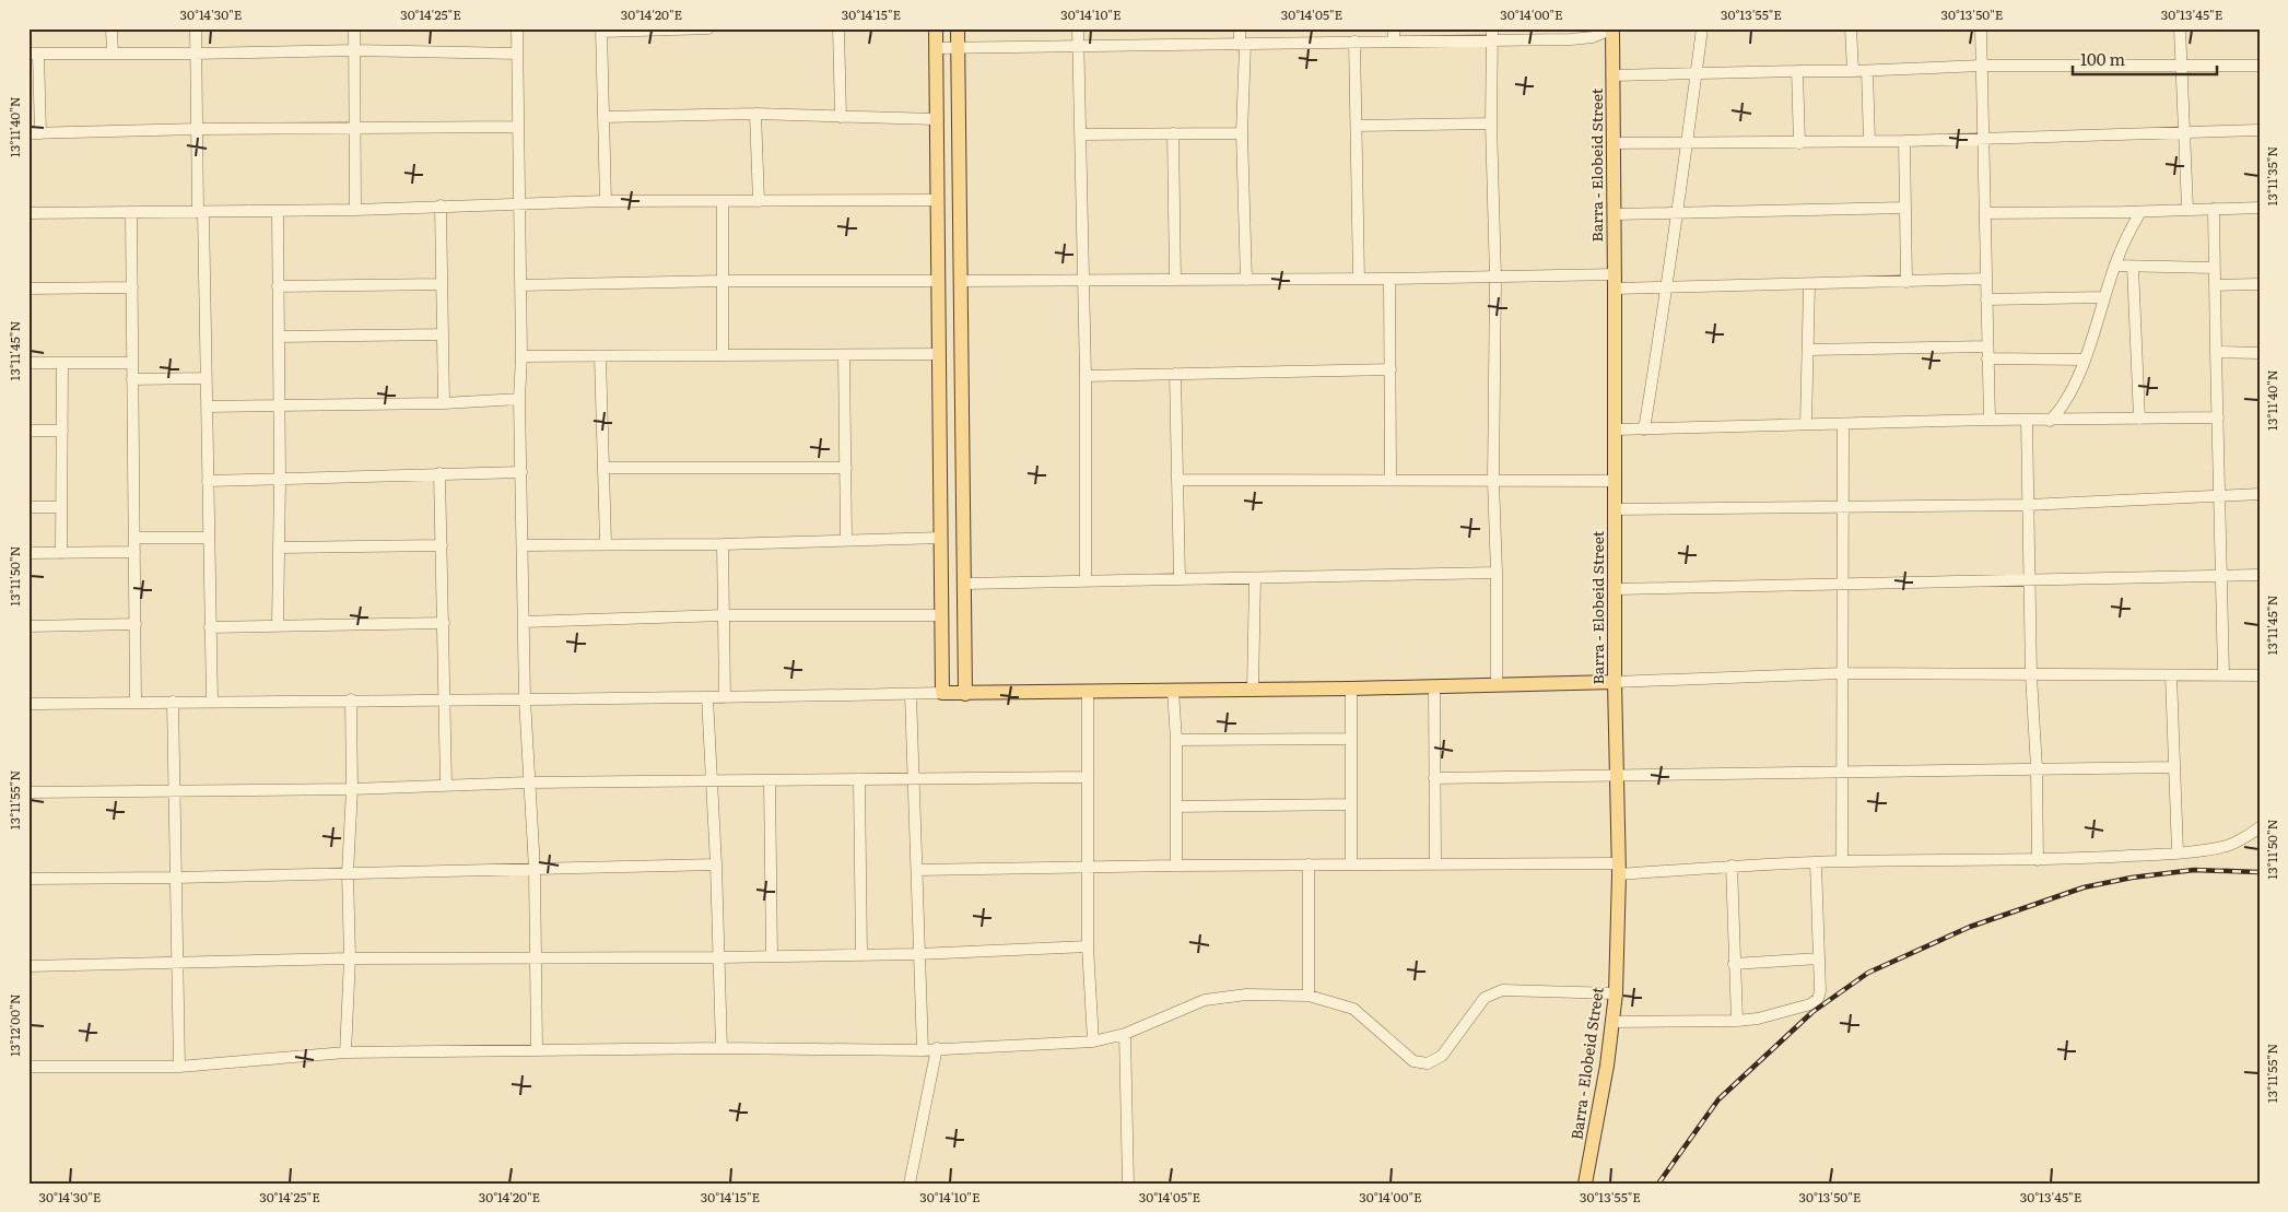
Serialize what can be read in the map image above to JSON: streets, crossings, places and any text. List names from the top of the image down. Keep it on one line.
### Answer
{"streets":{"main road":["Barra - Elobeid Street"]},"scale_bar":"100 m","coordinates":["30°14'30\"E","30°14'25\"E","30°14'20\"E","30°14'15\"E","30°14'10\"E","30°14'05\"E","30°14'00\"E","30°13'55\"E","30°13'50\"E","30°13'45\"E","13°11'40\"N","13°11'35\"N","13°11'45\"N","13°11'50\"N","13°11'55\"N","13°12'00\"N"]}
